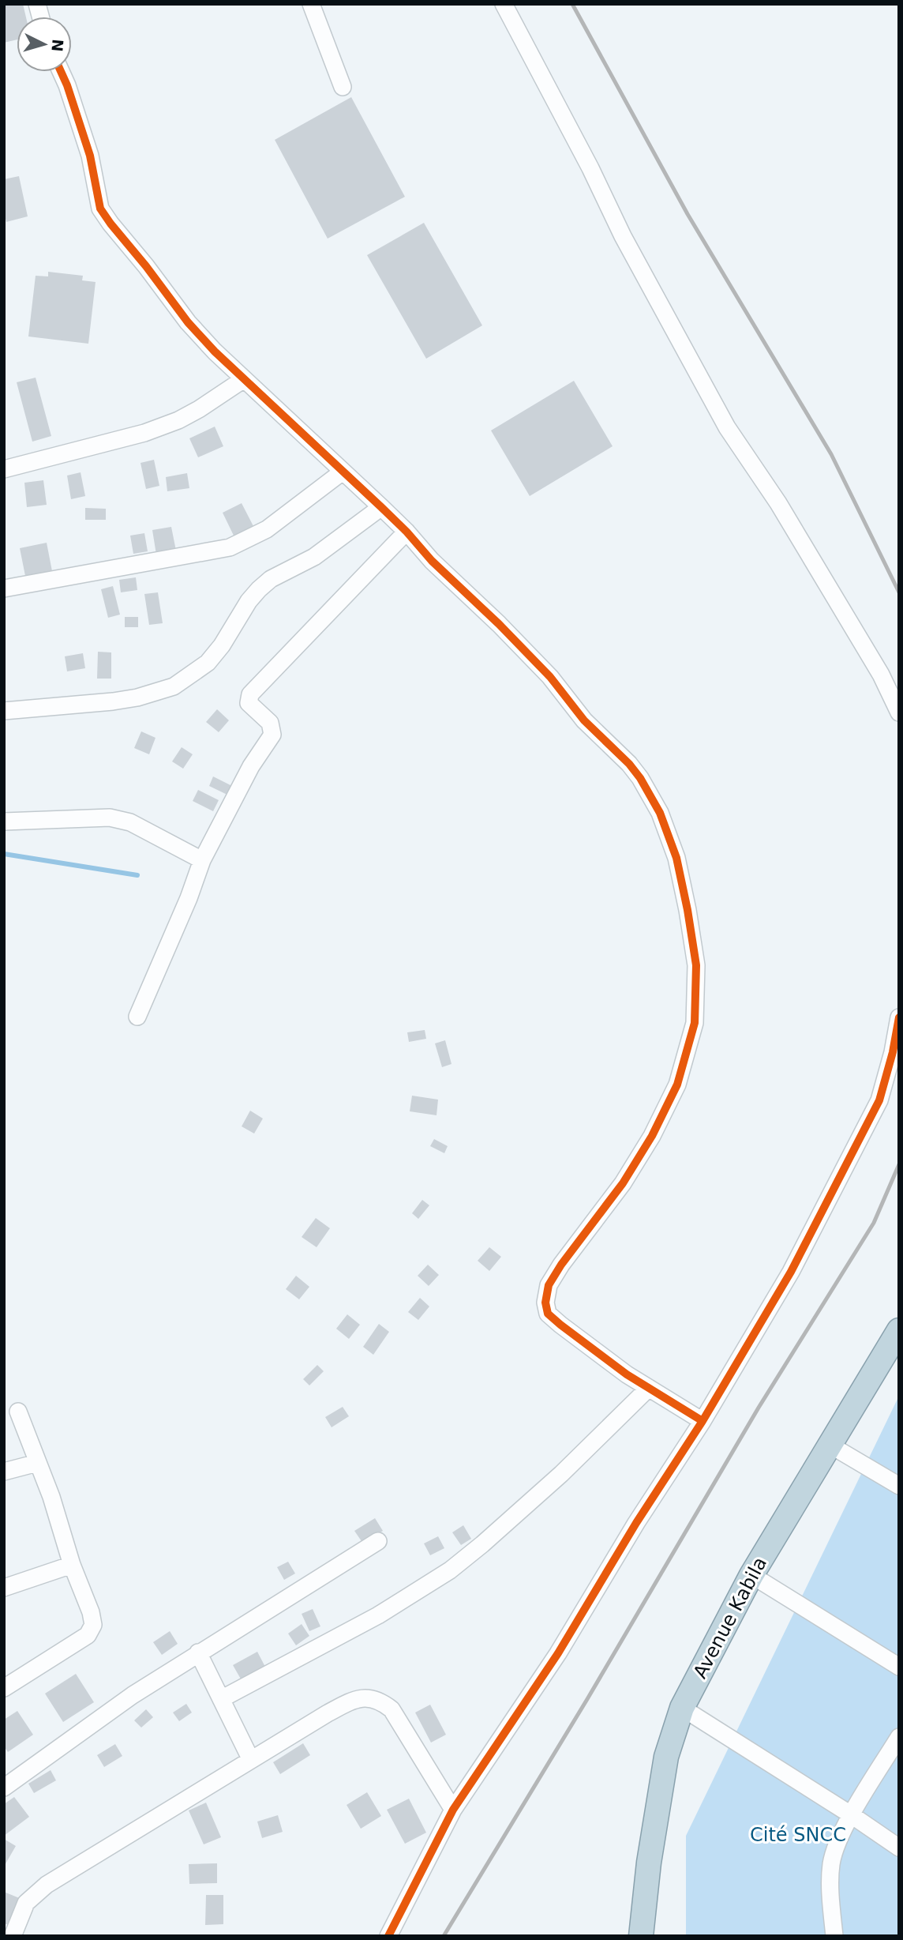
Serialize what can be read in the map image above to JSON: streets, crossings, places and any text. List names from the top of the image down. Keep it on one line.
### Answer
{"streets":{"highway":["Avenue Kabila"]},"parks":["Cité SNCC"],"north":"right"}
